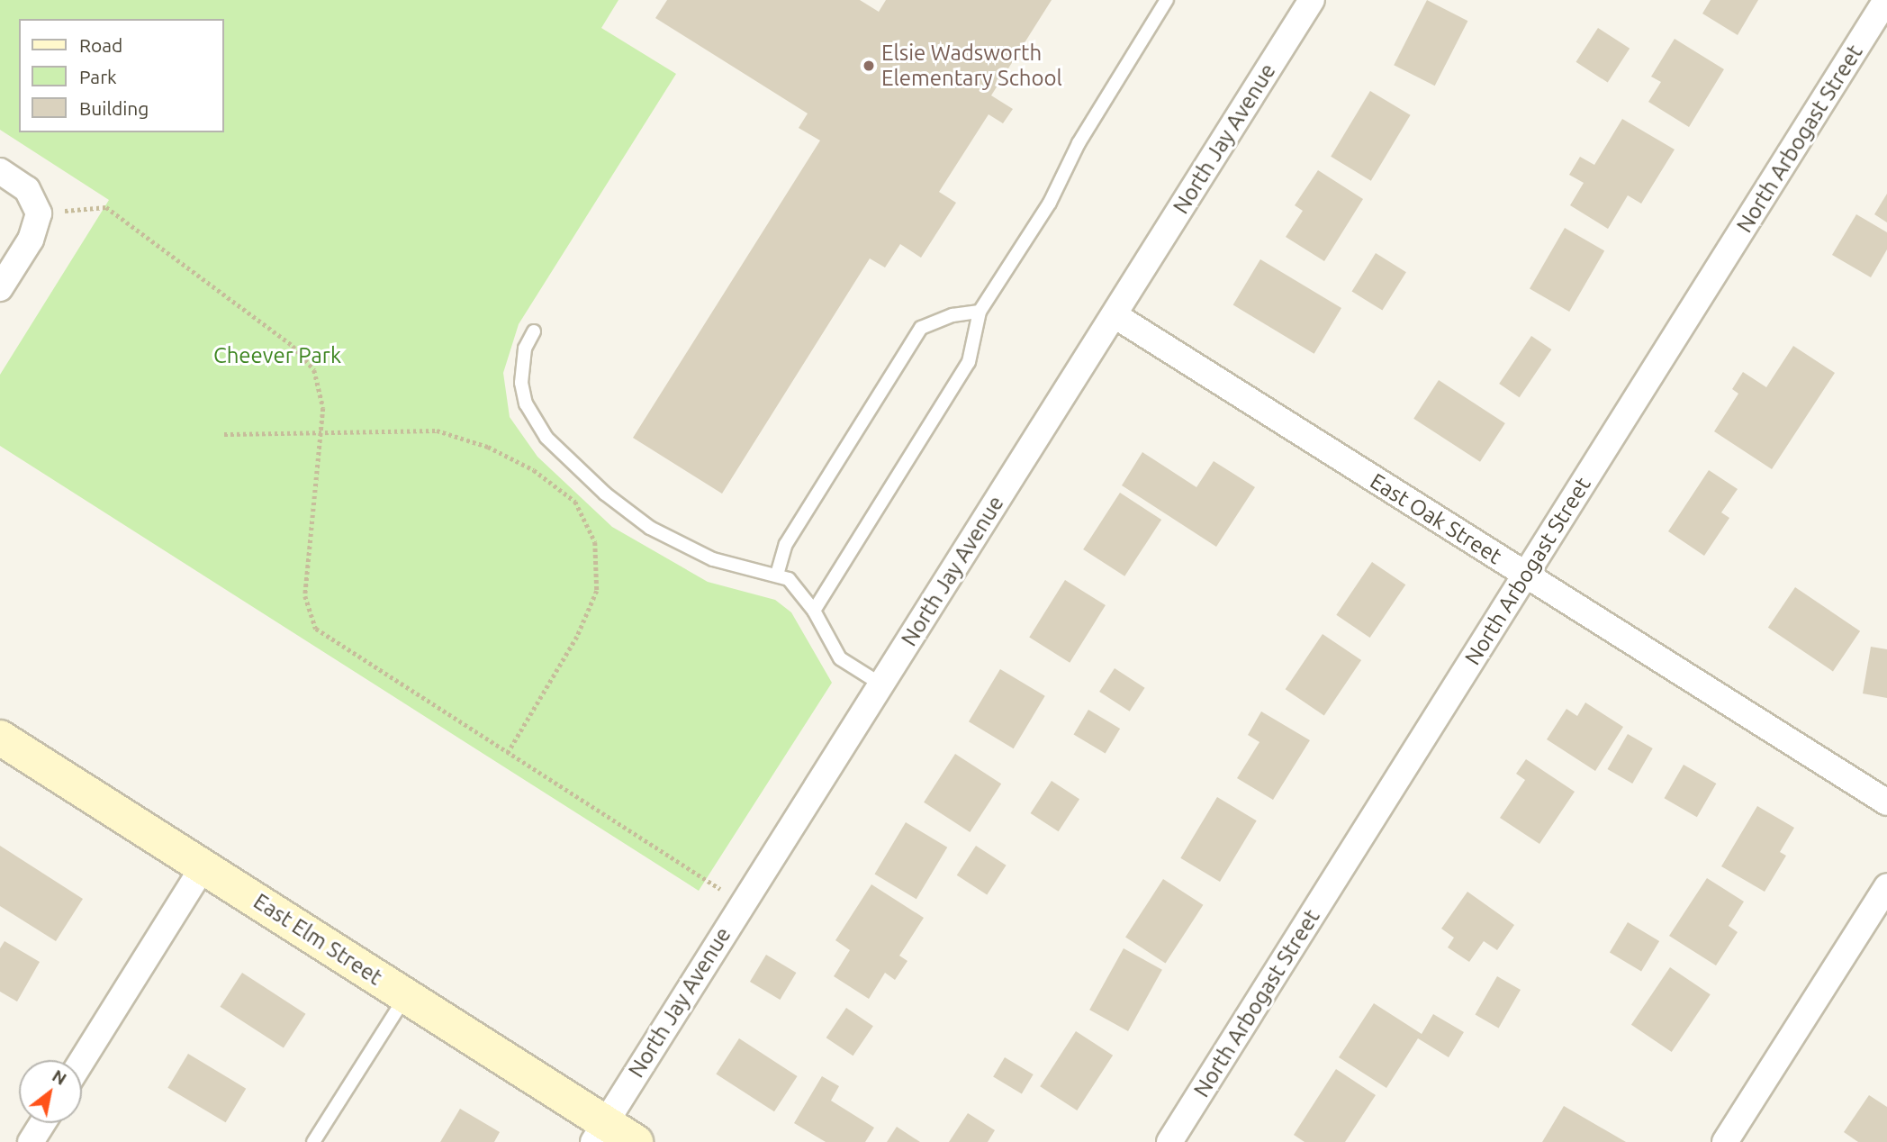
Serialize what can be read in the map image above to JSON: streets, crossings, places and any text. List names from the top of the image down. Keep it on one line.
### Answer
{"streets":{"street":["North Jay Avenue","North Arbogast Street","East Oak Street","East Elm Street"]},"crossings":[["North Jay Avenue","East Oak Street"],["North Jay Avenue","East Elm Street"],["North Arbogast Street","East Oak Street"]],"parks":["Cheever Park"],"places":["Elsie Wadsworth Elementary School"],"legend":["Road","Park","Building"],"north":"top right"}
